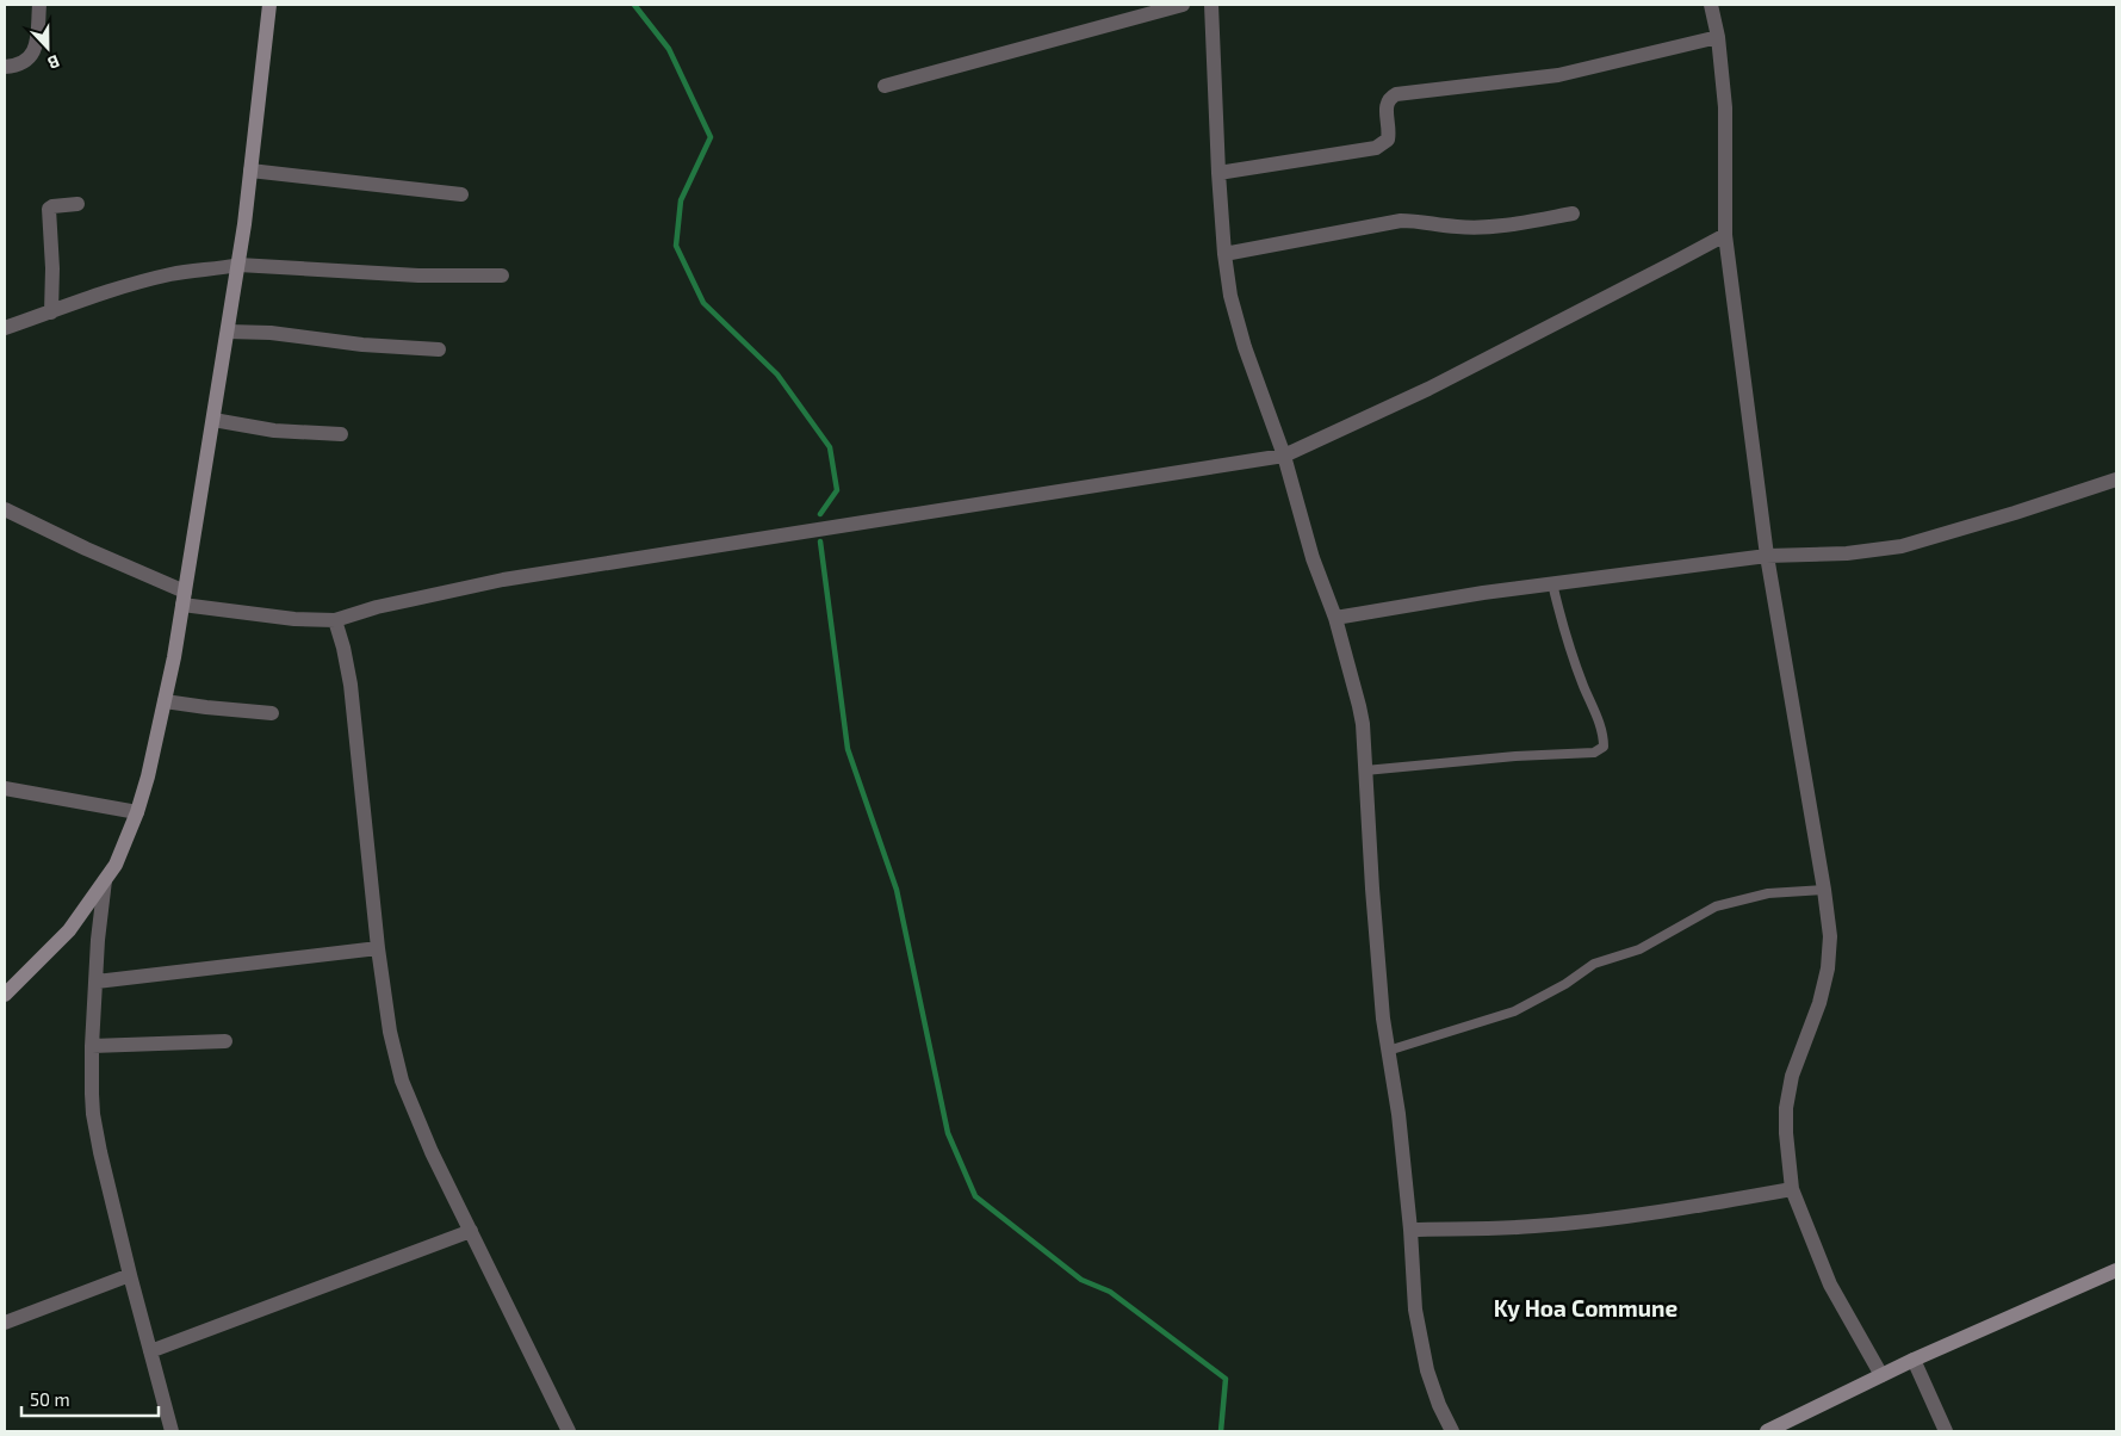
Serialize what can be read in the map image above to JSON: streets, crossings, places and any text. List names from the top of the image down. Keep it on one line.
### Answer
{"districts":["Ky Hoa Commune"],"scale_bar":"50 m","north":"bottom"}
